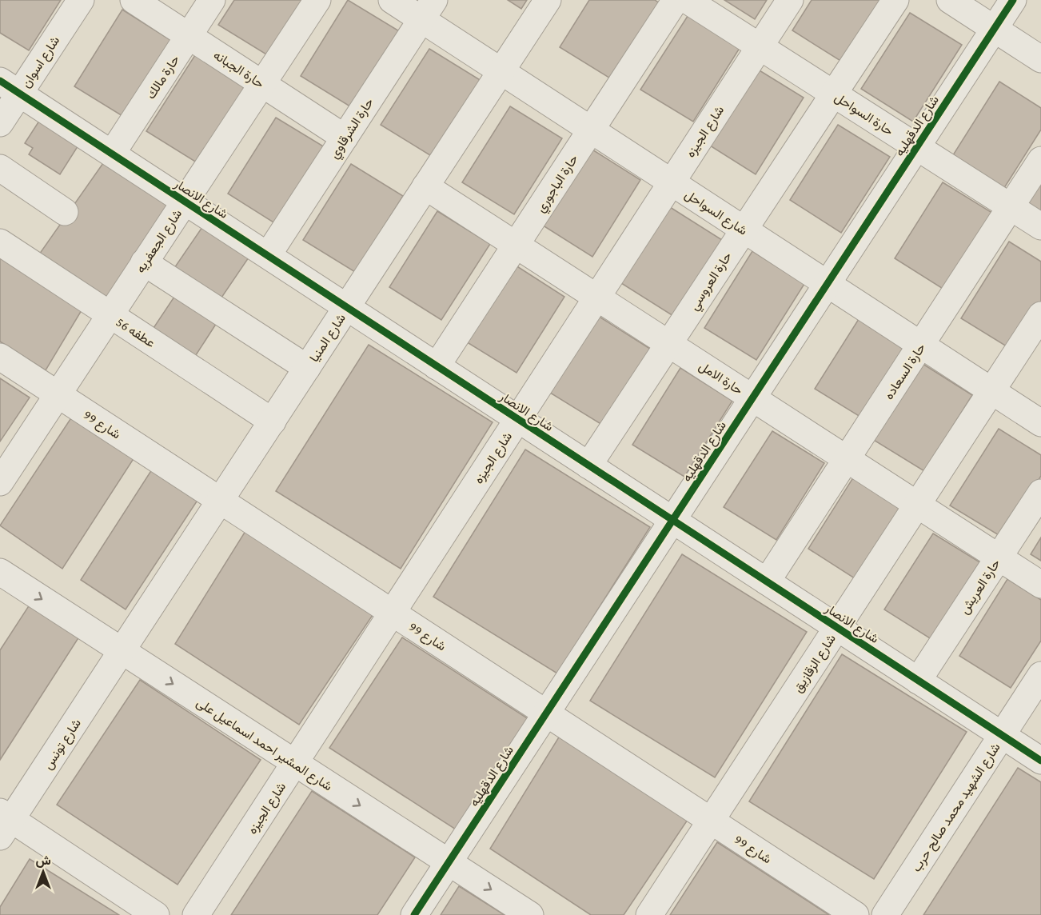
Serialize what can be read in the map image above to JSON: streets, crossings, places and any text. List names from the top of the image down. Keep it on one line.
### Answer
{"streets":{"street":["شارع اسوان","حارة الجبانه","حارة مالك","حارة السواحل","شارع الدقهليه","حارة الشرقاوي","شارع الجيزه","حارة الباجوري","شارع الانصار","شارع السواحل","شارع الجعفريه","حارة العروسي","عطفه 56","شارع المنيا","حارة السعاده","حارة الامل","شارع 99","حارة العريش","شارع الزقازيق","شارع تونس","شارع المشير احمد اسماعيل على","شارع الشهيد محمد صالح حرب"]},"crossings":[["شارع اسوان","شارع الانصار"],["حارة الجبانه","حارة مالك"],["حارة الجبانه","حارة الشرقاوي"],["حارة الجبانه","شارع الجعفريه"],["حارة مالك","شارع الانصار"],["حارة السواحل","شارع الدقهليه"],["حارة السواحل","شارع الجيزه"],["حارة السواحل","حارة العروسي"],["حارة السواحل","حارة السعاده"],["شارع الدقهليه","شارع الانصار"],["شارع الدقهليه","شارع السواحل"],["شارع الدقهليه","حارة الامل"],["شارع الدقهليه","شارع 99"],["شارع الدقهليه","شارع المشير احمد اسماعيل على"],["حارة الشرقاوي","شارع الانصار"],["حارة الشرقاوي","شارع السواحل"],["شارع الجيزه","شارع الانصار"],["شارع الجيزه","شارع السواحل"],["شارع الجيزه","حارة الامل"],["شارع الجيزه","شارع 99"],["شارع الجيزه","شارع المشير احمد اسماعيل على"],["حارة الباجوري","شارع الانصار"],["حارة الباجوري","شارع السواحل"],["حارة الباجوري","حارة الامل"],["شارع الانصار","شارع الجعفريه"],["شارع الانصار","حارة العروسي"],["شارع الانصار","شارع المنيا"],["شارع الانصار","حارة السعاده"],["شارع الانصار","حارة العريش"],["شارع الانصار","شارع الزقازيق"],["شارع الانصار","شارع الشهيد محمد صالح حرب"],["شارع السواحل","حارة العروسي"],["شارع السواحل","شارع المنيا"],["شارع السواحل","حارة السعاده"],["شارع السواحل","شارع الزقازيق"],["شارع الجعفريه","عطفه 56"],["شارع الجعفريه","شارع 99"],["حارة العروسي","حارة الامل"],["عطفه 56","شارع المنيا"],["شارع المنيا","حارة الامل"],["شارع المنيا","شارع 99"],["شارع المنيا","شارع تونس"],["شارع المنيا","شارع المشير احمد اسماعيل على"],["حارة السعاده","حارة الامل"],["حارة الامل","حارة العريش"],["حارة الامل","شارع الزقازيق"],["شارع 99","شارع الزقازيق"],["شارع تونس","شارع المشير احمد اسماعيل على"]],"one_way":["شارع المشير احمد اسماعيل على"],"north":"top"}
